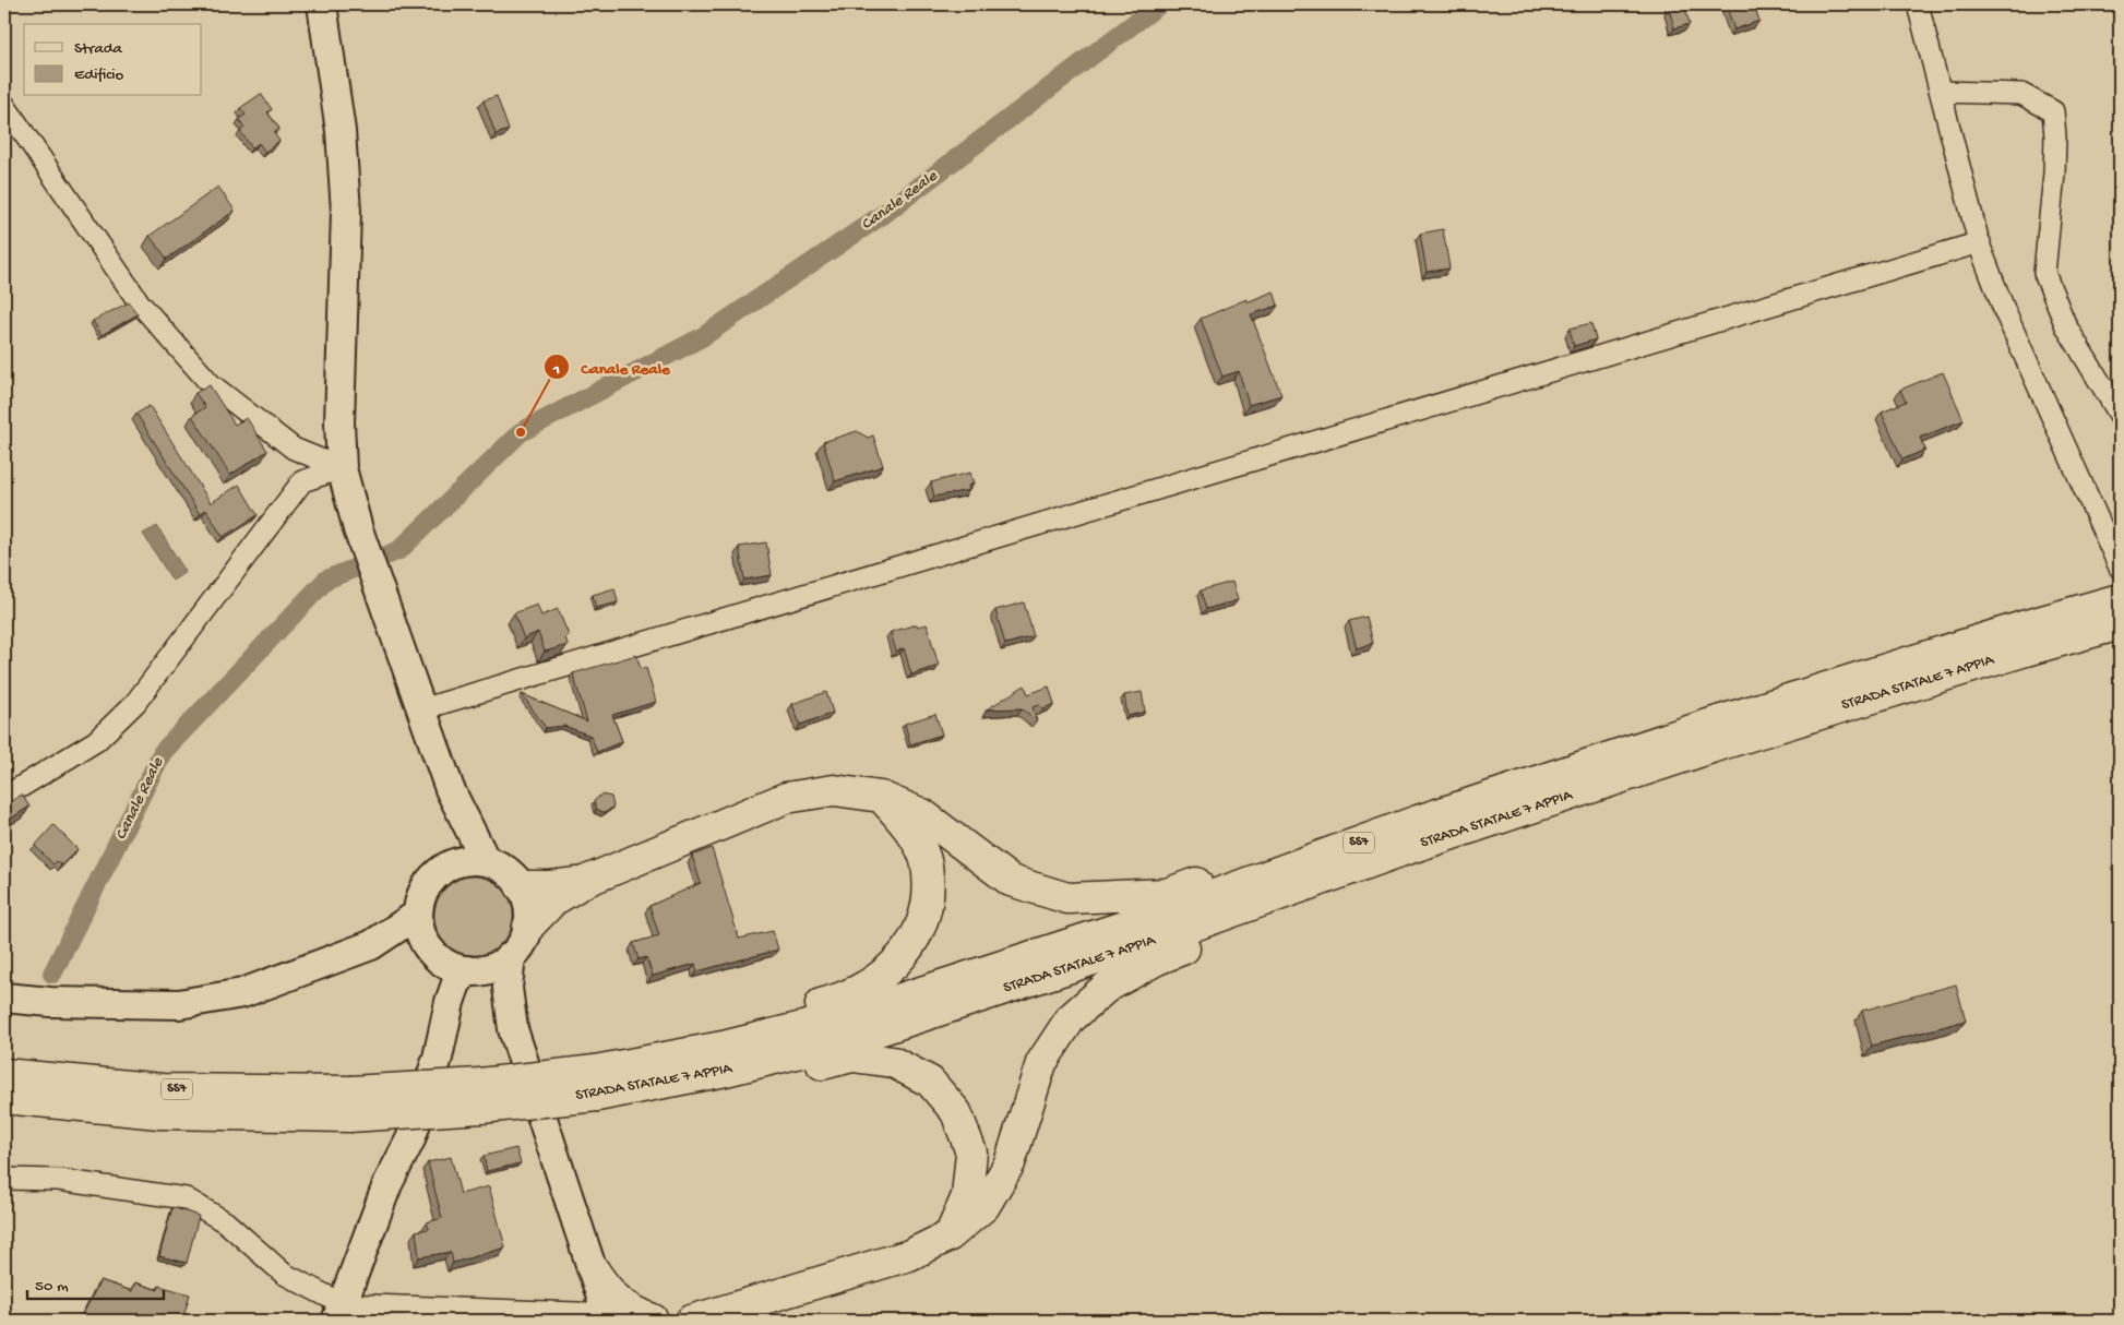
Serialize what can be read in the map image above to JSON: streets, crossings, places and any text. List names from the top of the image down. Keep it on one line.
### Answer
{"streets":{"highway":["STRADA STATALE 7 APPIA","SS7"]},"water":["Canale Reale"],"places":["Canale Reale"],"legend":["Strada","Edificio"],"scale_bar":"50 m"}
